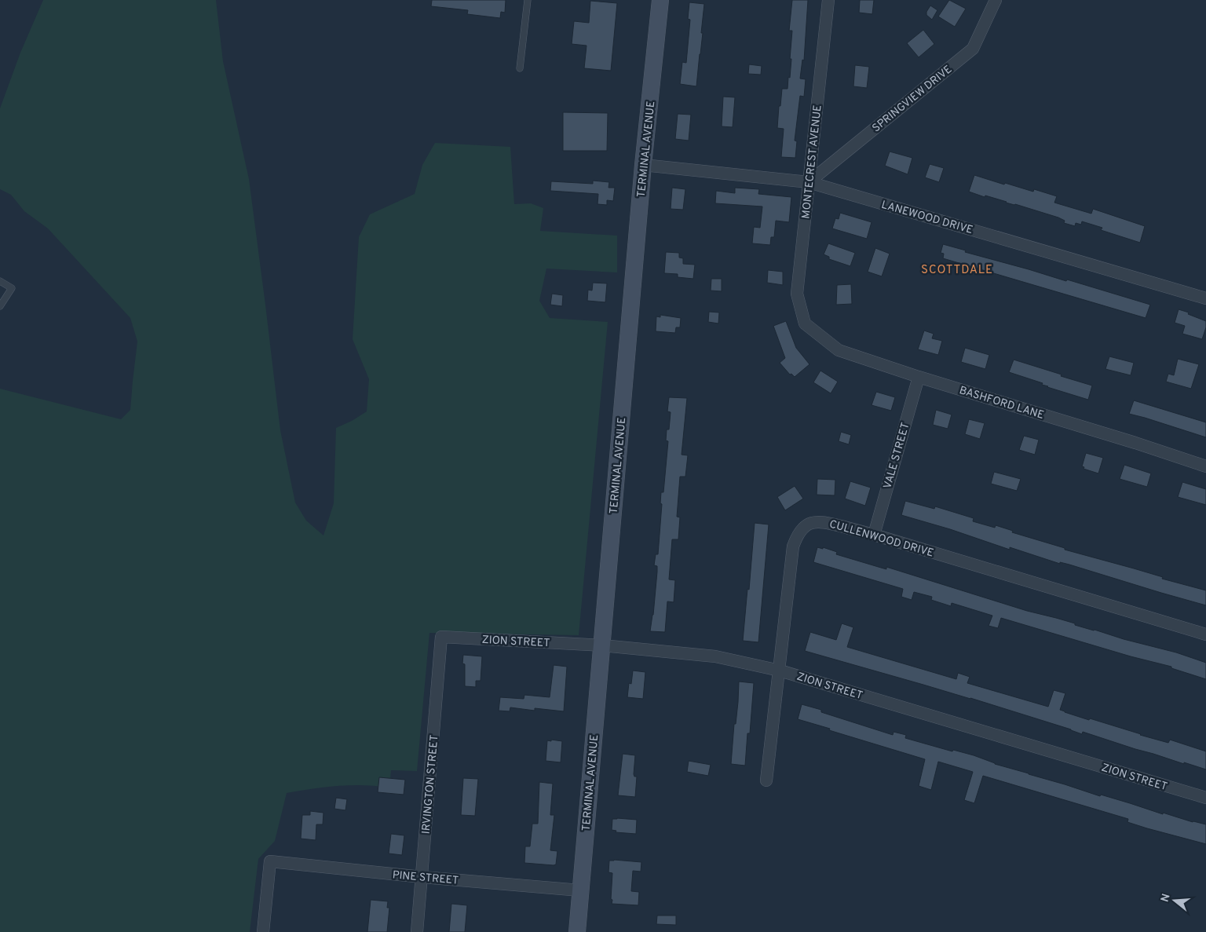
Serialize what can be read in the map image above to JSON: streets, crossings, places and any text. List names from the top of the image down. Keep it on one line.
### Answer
{"streets":{"street":["SPRINGVIEW DRIVE","TERMINAL AVENUE","MONTECREST AVENUE","LANEWOOD DRIVE","BASHFORD LANE","VALE STREET","CULLENWOOD DRIVE","ZION STREET","IRVINGTON STREET","PINE STREET"]},"crossings":[["SPRINGVIEW DRIVE","MONTECREST AVENUE"],["SPRINGVIEW DRIVE","LANEWOOD DRIVE"],["TERMINAL AVENUE","LANEWOOD DRIVE"],["TERMINAL AVENUE","ZION STREET"],["TERMINAL AVENUE","PINE STREET"],["MONTECREST AVENUE","LANEWOOD DRIVE"],["MONTECREST AVENUE","BASHFORD LANE"],["BASHFORD LANE","VALE STREET"],["VALE STREET","CULLENWOOD DRIVE"],["CULLENWOOD DRIVE","ZION STREET"],["ZION STREET","IRVINGTON STREET"],["IRVINGTON STREET","PINE STREET"]],"districts":["SCOTTDALE"],"north":"left"}
